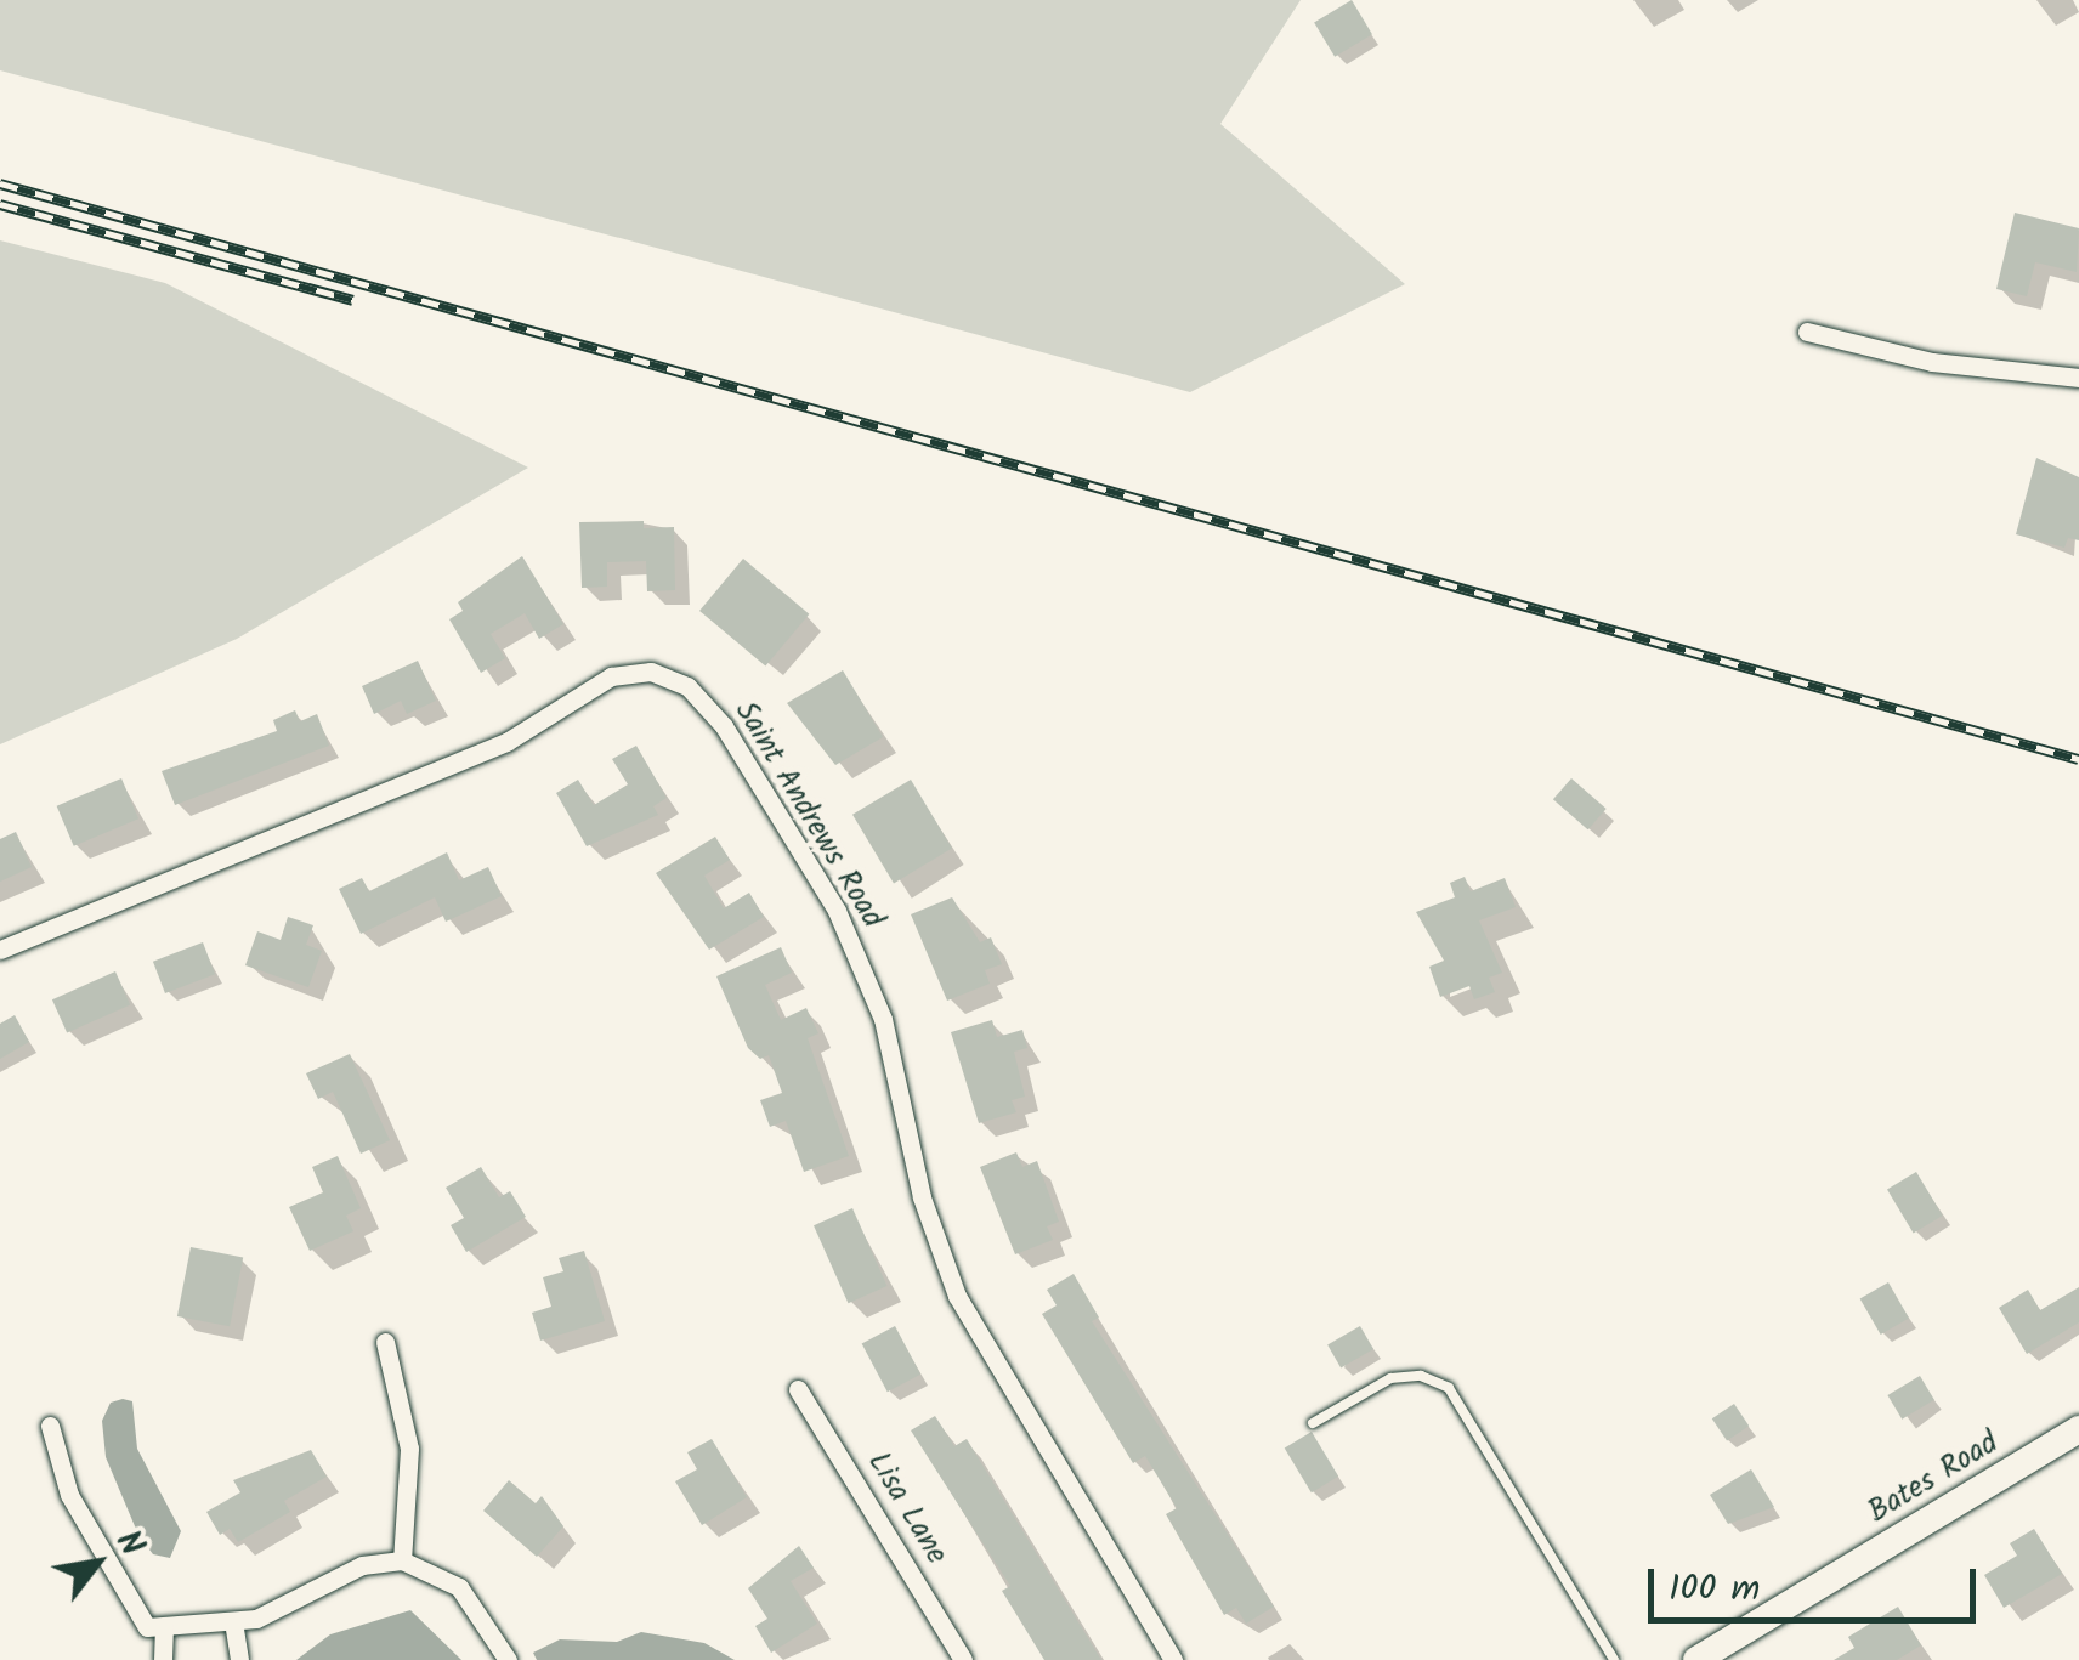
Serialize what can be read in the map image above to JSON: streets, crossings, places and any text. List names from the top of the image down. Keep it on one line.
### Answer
{"streets":{"street":["Saint Andrews Road","Bates Road","Lisa Lane"]},"scale_bar":"100 m","north":"top right"}
